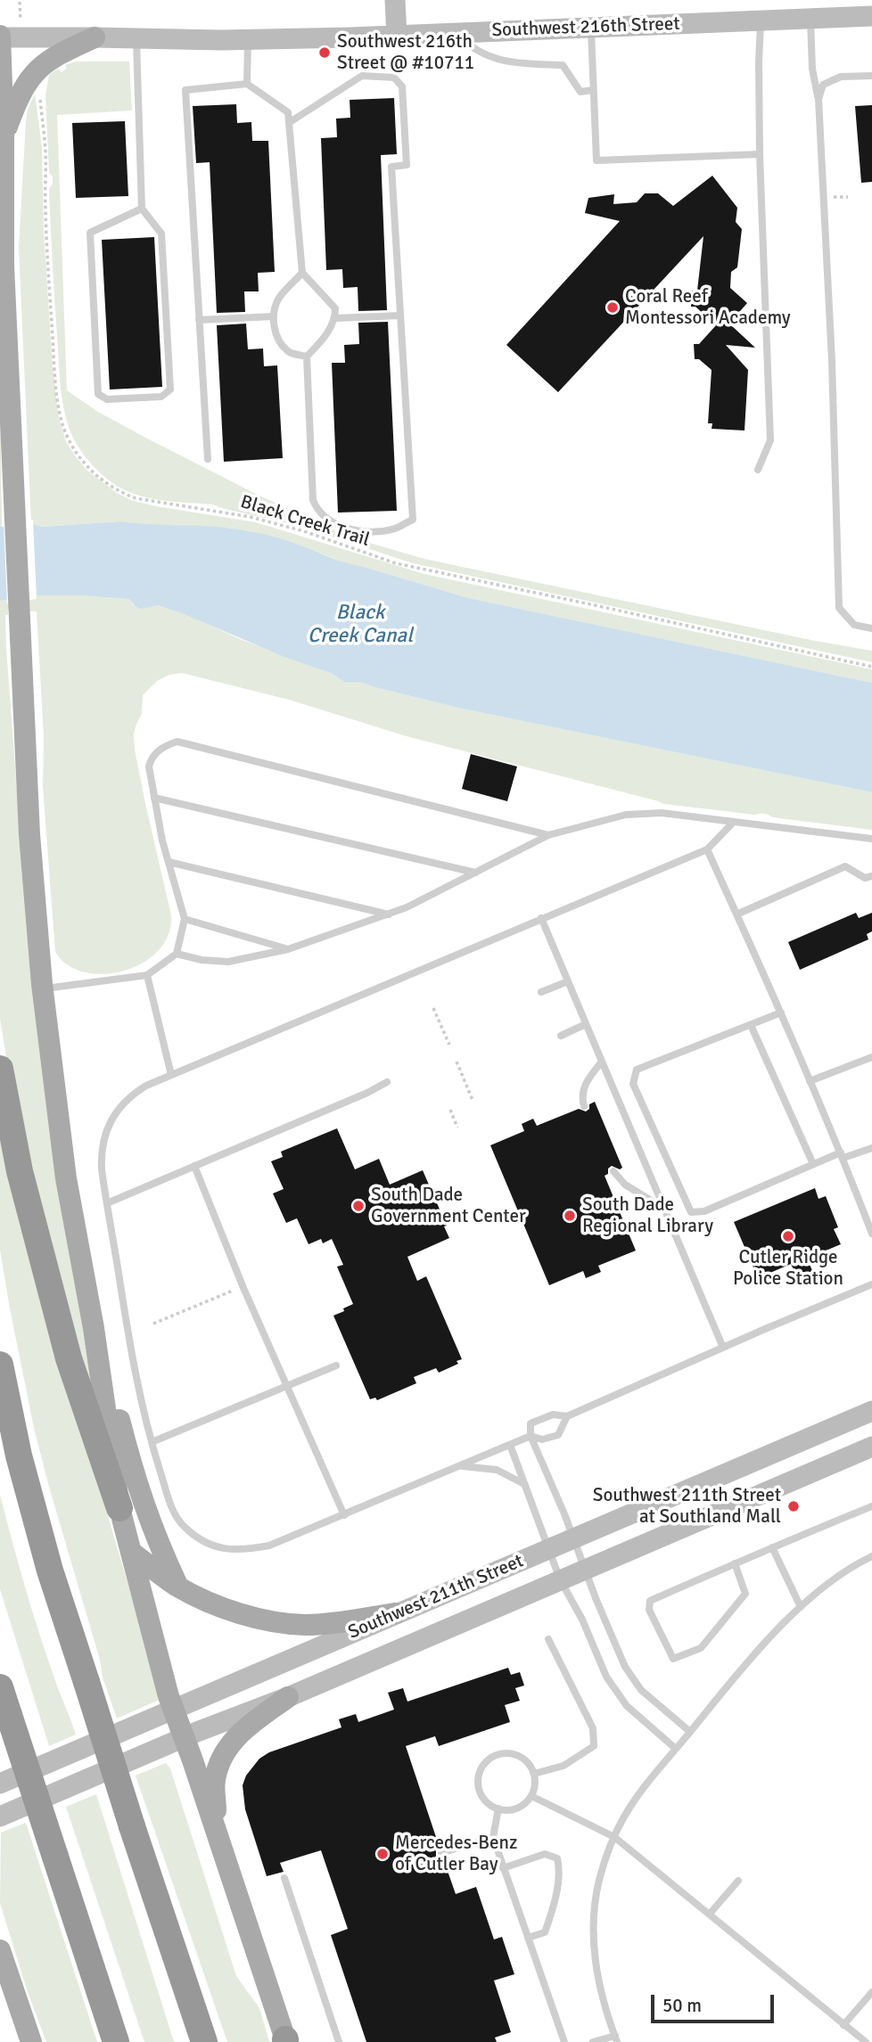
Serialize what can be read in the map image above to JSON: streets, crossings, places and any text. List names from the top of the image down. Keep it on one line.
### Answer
{"streets":{"main road":["Southwest 216th Street","Southwest 211th Street"],"path":["Black Creek Trail"]},"water":["Black Creek Canal"],"places":["Southwest 216th Street @ #10711","Coral Reef Montessori Academy","South Dade Government Center","South Dade Regional Library","Cutler Ridge Police Station","Southwest 211th Street at Southland Mall","Mercedes-Benz of Cutler Bay"],"scale_bar":"50 m"}
